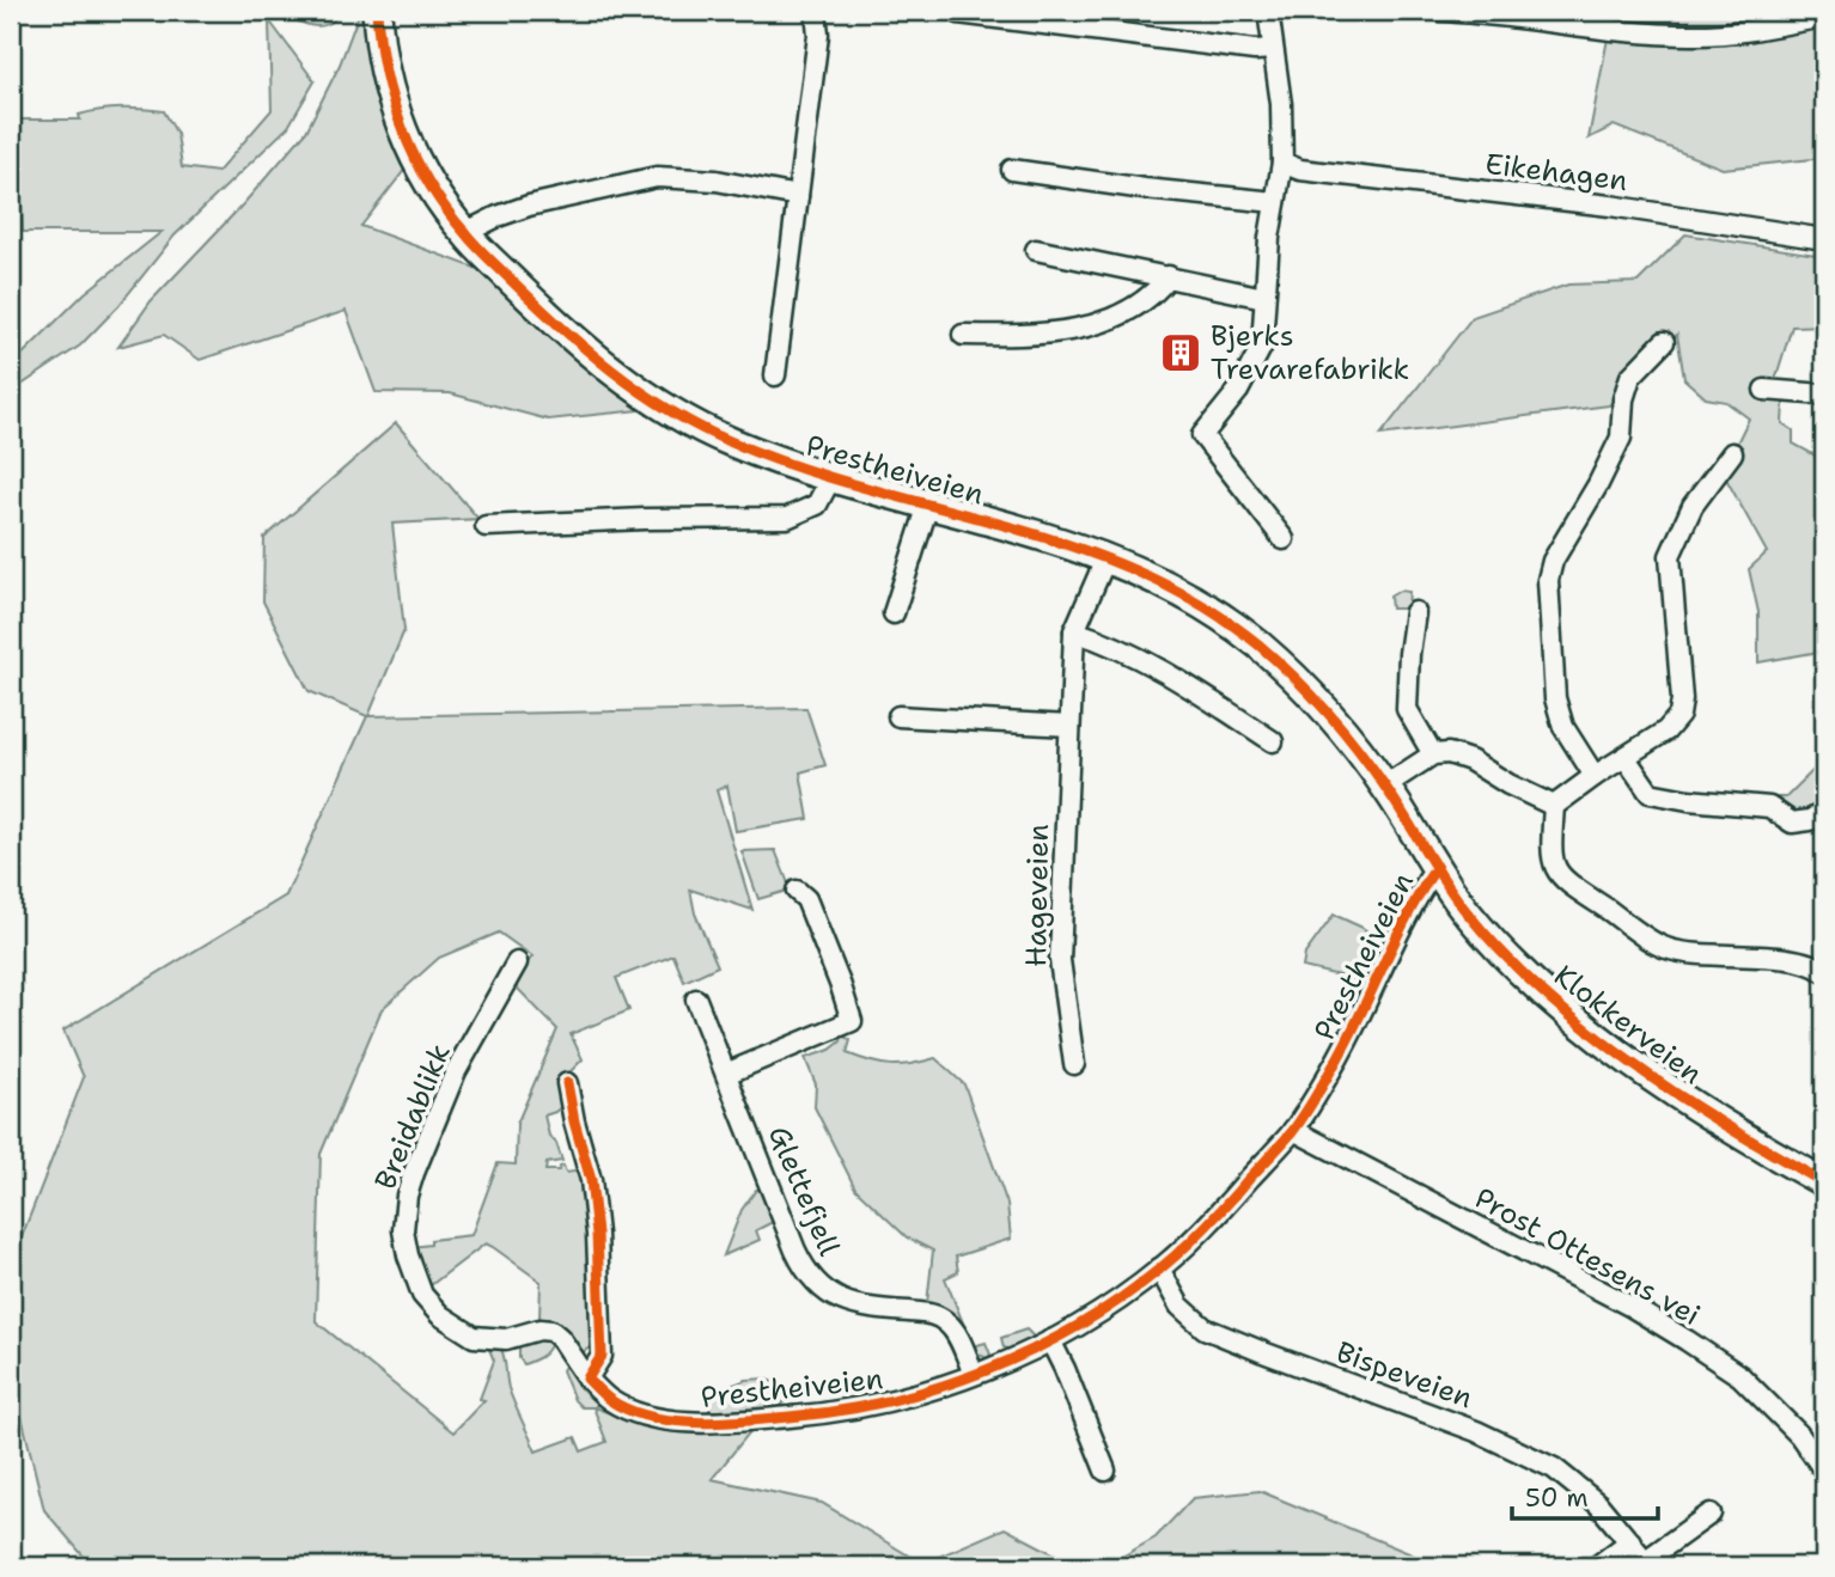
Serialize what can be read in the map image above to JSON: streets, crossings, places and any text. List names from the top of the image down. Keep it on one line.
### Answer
{"streets":{"street":["Eikehagen","Prestheiveien","Hageveien","Klokkerveien","Breidablikk","Glettefjell","Prost Ottesens vei","Bispeveien"]},"crossings":[["Prestheiveien","Hageveien"],["Prestheiveien","Klokkerveien"],["Prestheiveien","Breidablikk"],["Prestheiveien","Glettefjell"],["Prestheiveien","Prost Ottesens vei"],["Prestheiveien","Bispeveien"]],"places":{"building":["Bjerks Trevarefabrikk"]},"scale_bar":"50 m"}
